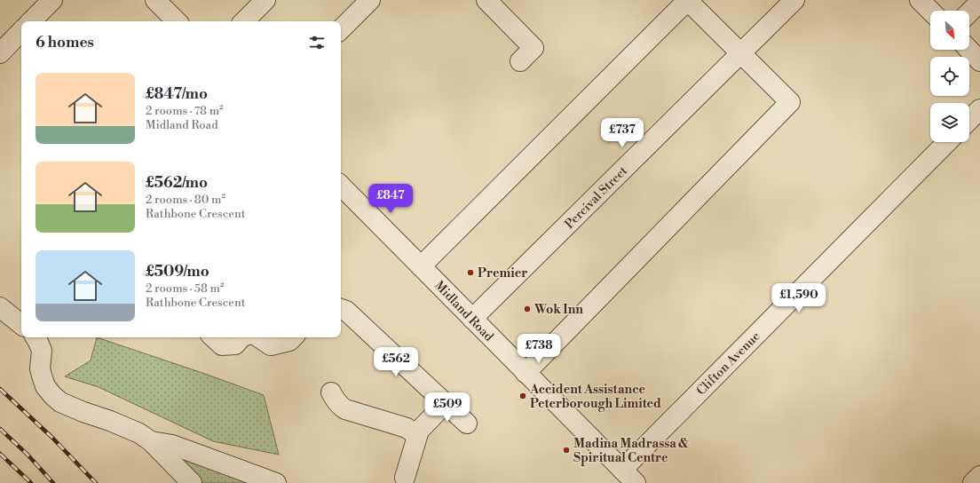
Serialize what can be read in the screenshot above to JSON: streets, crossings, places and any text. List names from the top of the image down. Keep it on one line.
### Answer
{"streets":{"street":["Percival Street","Midland Road","Clifton Avenue"]},"crossings":[["Percival Street","Midland Road"],["Midland Road","Clifton Avenue"]],"places":["Premier","Wok Inn","Accident Assistance Peterborough Limited","Madina Madrassa & Spiritual Centre"],"north":"bottom right","page":{"heading":"6 homes","list":[{"name":"£847/mo","note":"2 rooms · 78 m² · Midland Road"},{"name":"£562/mo","note":"2 rooms · 80 m² · Rathbone Crescent"},{"name":"£509/mo","note":"2 rooms · 58 m² · Rathbone Crescent"}],"price":["£737","£847","£1,590","£738","£562","£509"]}}
